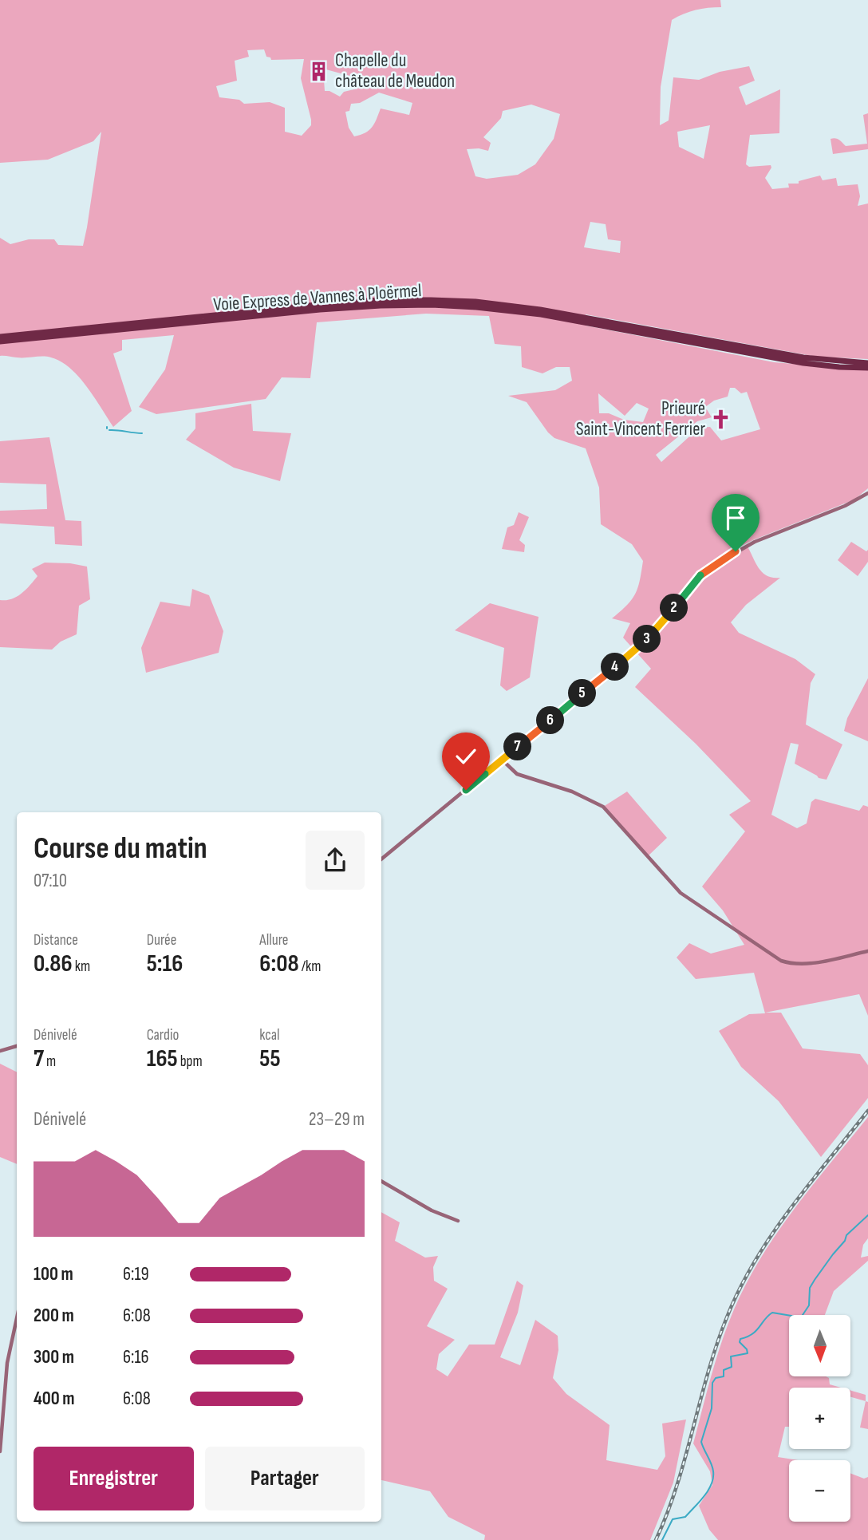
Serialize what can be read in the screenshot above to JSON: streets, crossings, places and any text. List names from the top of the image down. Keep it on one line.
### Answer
{"streets":{"highway":["Voie Express de Vannes à Ploërmel"]},"places":{"building":["Chapelle du château de Meudon"],"church":["Prieuré Saint-Vincent Ferrier"]},"north":"bottom","page":{"pins":["2","3","4","5","6","7"],"heading":["Course du matin","07:10"],"stats":[["Distance","0.86 km"],["Durée","5:16"],["Allure","6:08 /km"],["Dénivelé","7 m"],["Cardio","165 bpm"],["kcal","55"]],"chart":["Dénivelé","23–29 m"],"list":[{"name":"100 m","note":"6:19"},{"name":"200 m","note":"6:08"},{"name":"300 m","note":"6:16"},{"name":"400 m","note":"6:08"}],"map_buttons":["+","−"],"buttons":["Enregistrer","Partager"]}}
